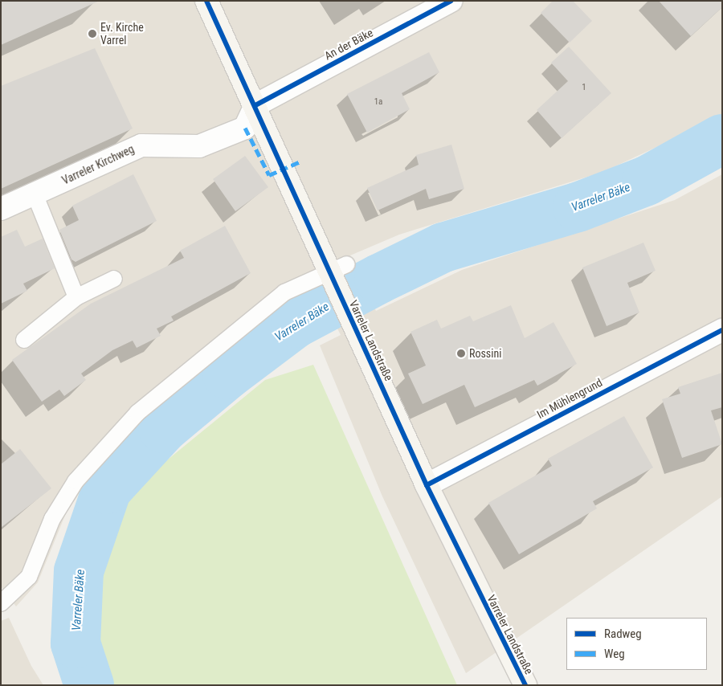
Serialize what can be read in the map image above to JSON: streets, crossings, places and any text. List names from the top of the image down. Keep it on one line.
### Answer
{"streets":{"main road":["Varreler Landstraße"],"street":["An der Bäke","Varreler Kirchweg","Im Mühlengrund"]},"crossings":[["An der Bäke","Varreler Kirchweg"],["An der Bäke","Varreler Landstraße"],["Varreler Kirchweg","Varreler Landstraße"],["Varreler Landstraße","Im Mühlengrund"]],"water":["Varreler Bäke"],"places":["Ev. Kirche Varrel","Rossini"],"house_numbers":["1","1a"],"legend":["Radweg","Weg"]}
